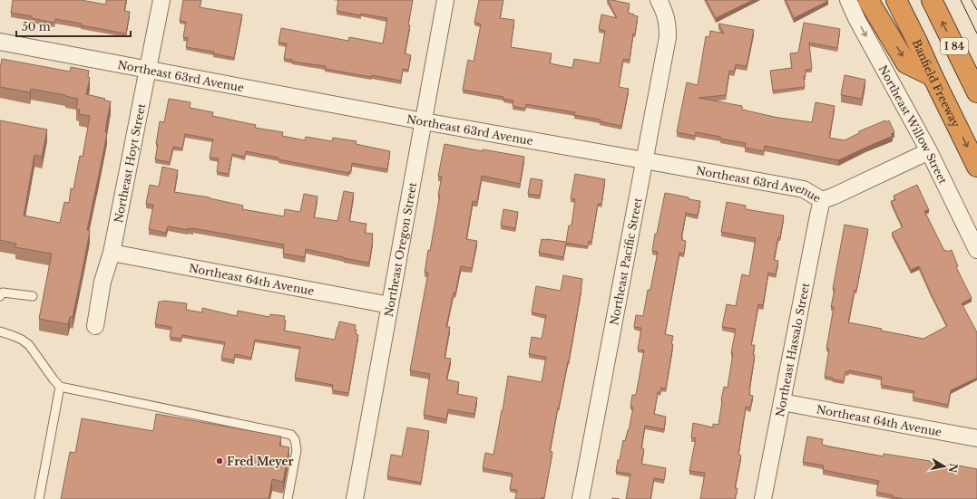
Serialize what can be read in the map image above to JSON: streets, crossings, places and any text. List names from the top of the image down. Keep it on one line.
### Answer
{"streets":{"highway":["I 84","Banfield Freeway"],"street":["Northeast 63rd Avenue","Northeast Willow Street","Northeast Hoyt Street","Northeast Oregon Street","Northeast Pacific Street","Northeast 64th Avenue","Northeast Hassalo Street"]},"crossings":[["Northeast 63rd Avenue","Northeast Willow Street"],["Northeast 63rd Avenue","Northeast Hoyt Street"],["Northeast 63rd Avenue","Northeast Oregon Street"],["Northeast 63rd Avenue","Northeast Pacific Street"],["Northeast 63rd Avenue","Northeast Hassalo Street"],["Northeast Hoyt Street","Northeast 64th Avenue"],["Northeast Oregon Street","Northeast 64th Avenue"],["Northeast 64th Avenue","Northeast Hassalo Street"]],"one_way":["Northeast Willow Street"],"places":["Fred Meyer"],"scale_bar":"50 m","north":"right"}
